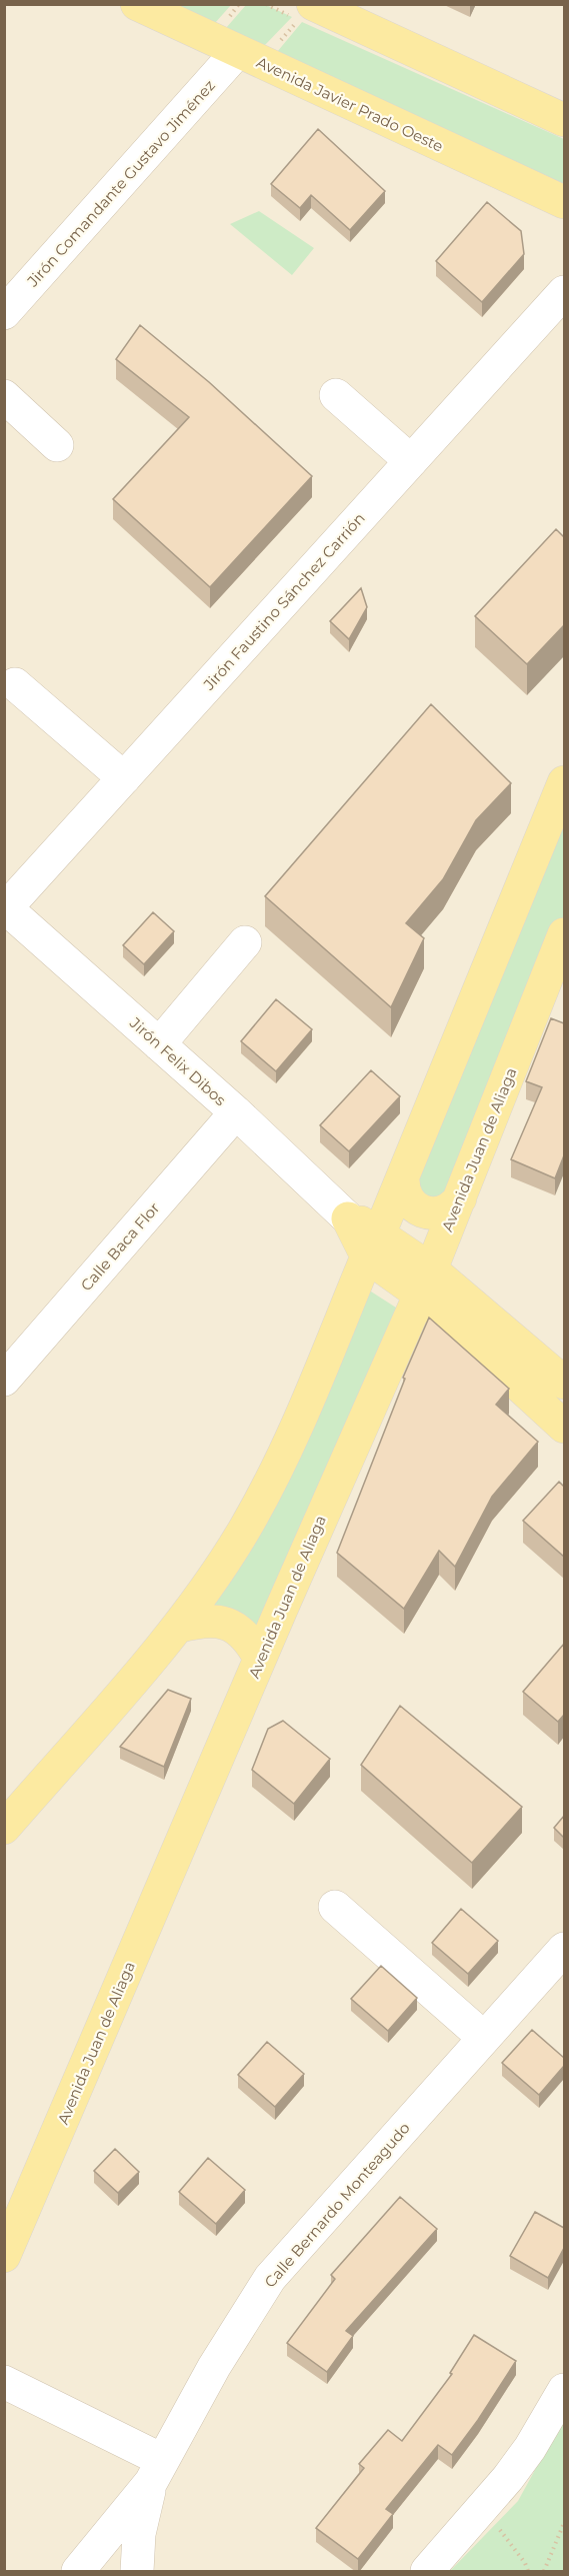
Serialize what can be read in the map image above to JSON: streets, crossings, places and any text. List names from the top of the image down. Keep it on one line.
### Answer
{"streets":{"main road":["Avenida Javier Prado Oeste","Avenida Juan de Aliaga"],"street":["Jirón Comandante Gustavo Jiménez","Jirón Faustino Sánchez Carrión","Jirón Felix Dibos","Calle Baca Flor","Calle Bernardo Monteagudo"]},"crossings":[["Avenida Javier Prado Oeste","Jirón Comandante Gustavo Jiménez"],["Jirón Faustino Sánchez Carrión","Jirón Felix Dibos"],["Jirón Felix Dibos","Calle Baca Flor"]]}
